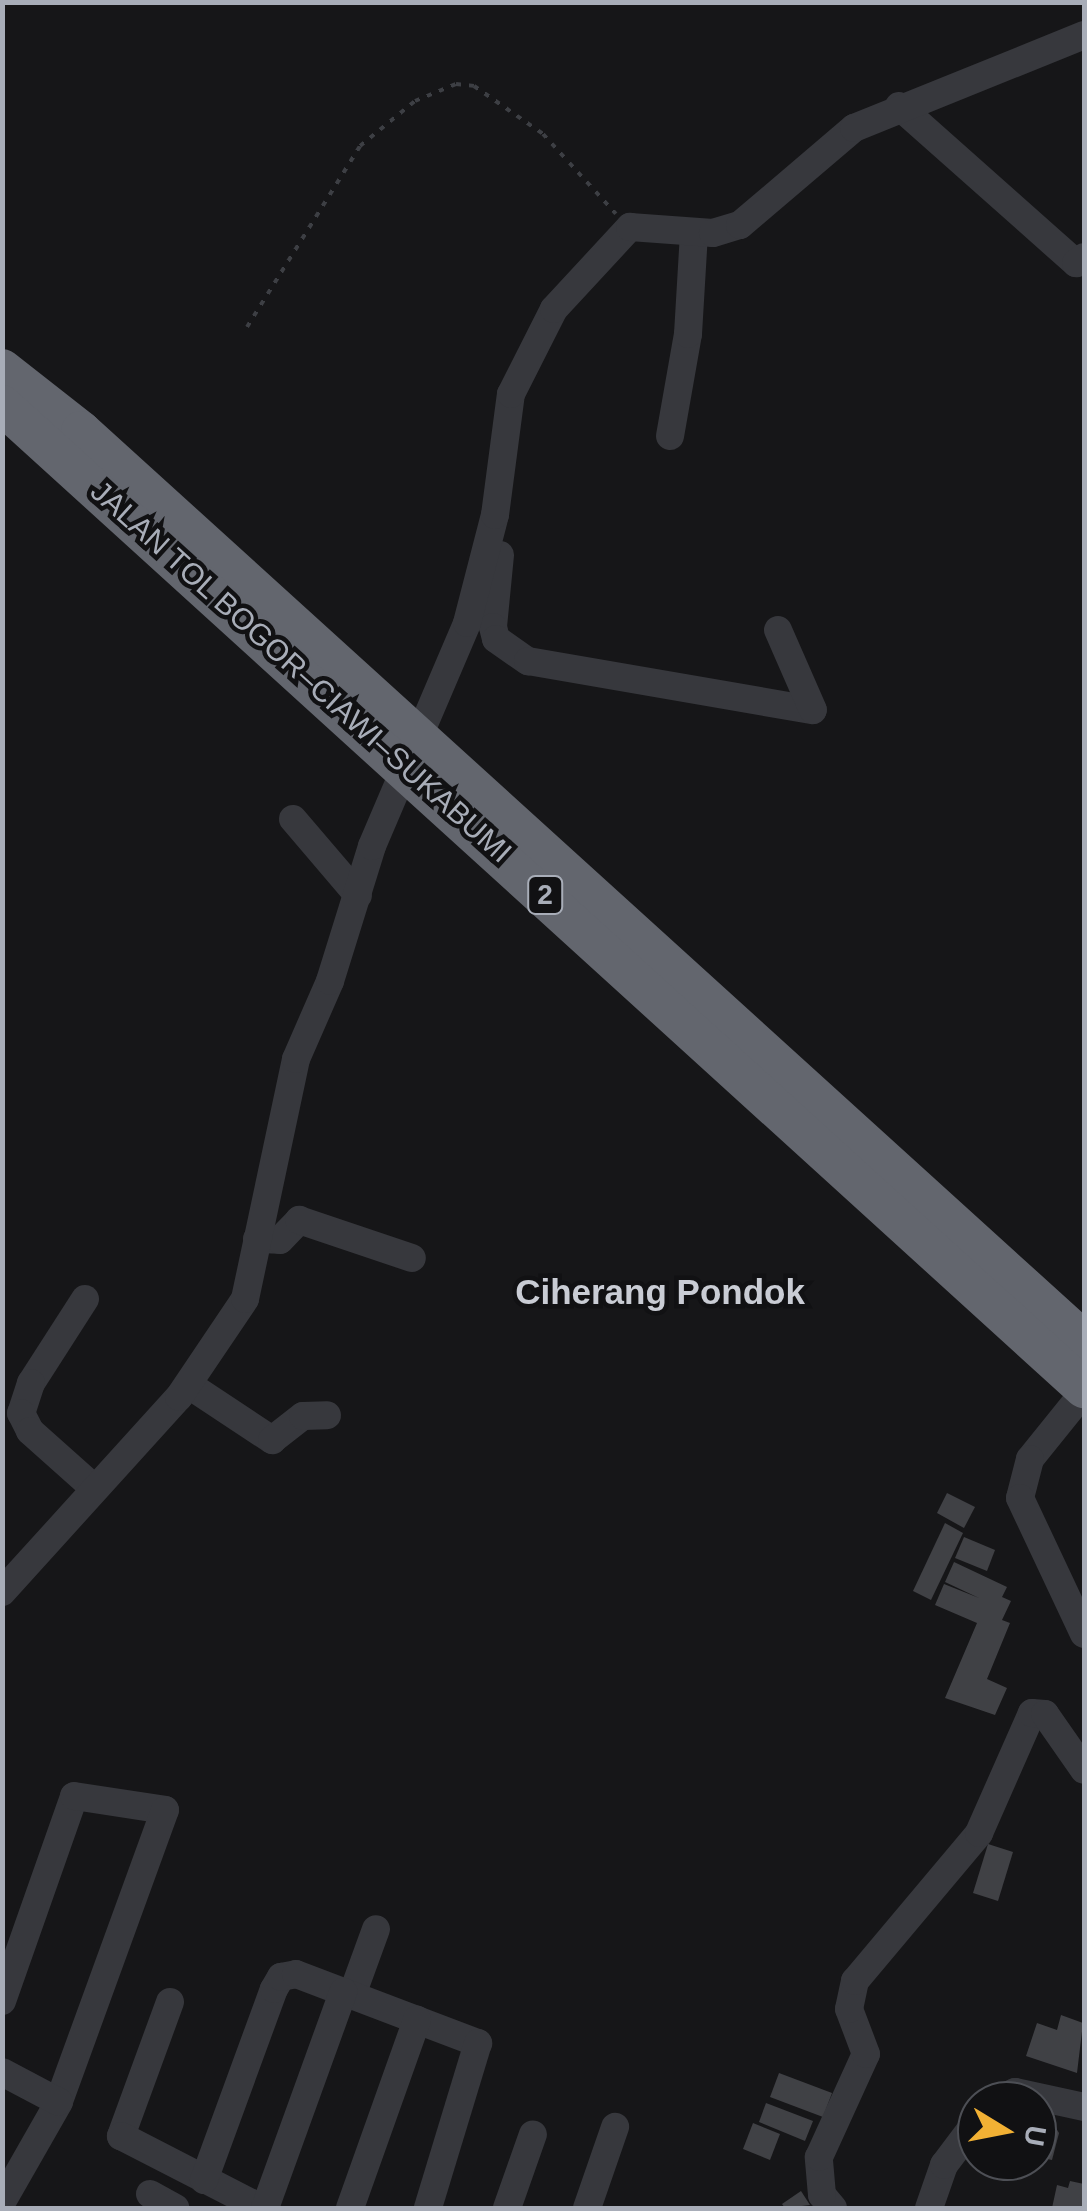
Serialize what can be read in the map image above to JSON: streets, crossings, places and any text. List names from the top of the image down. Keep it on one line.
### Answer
{"streets":{"highway":["JALAN TOL BOGOR–CIAWI–SUKABUMI","2"]},"districts":["Ciherang Pondok"],"north":"right"}
